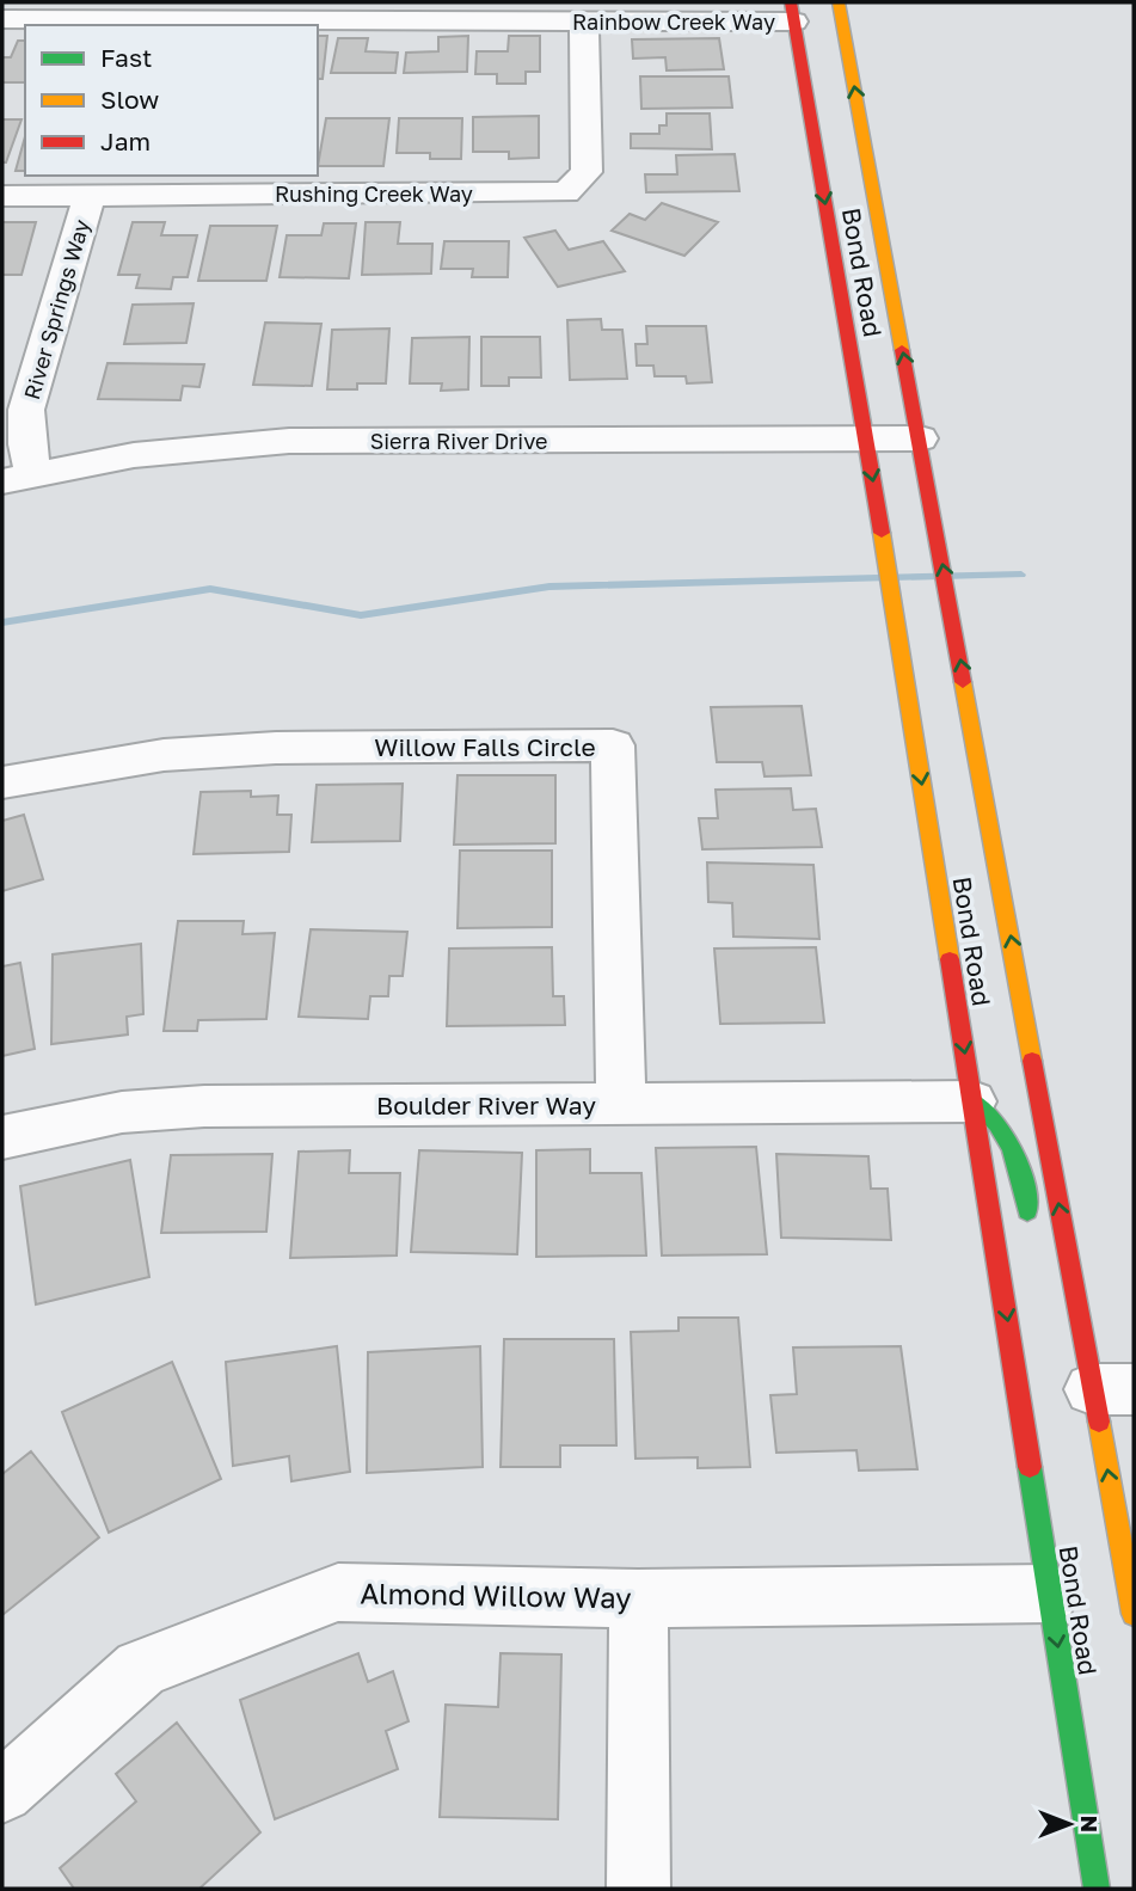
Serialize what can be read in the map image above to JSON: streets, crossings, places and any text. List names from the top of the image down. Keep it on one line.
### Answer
{"streets":{"main road":["Bond Road"],"street":["Rainbow Creek Way","Rushing Creek Way","River Springs Way","Sierra River Drive","Willow Falls Circle","Boulder River Way","Almond Willow Way"]},"crossings":[["Rainbow Creek Way","Rushing Creek Way"],["Rainbow Creek Way","Bond Road"],["Rushing Creek Way","River Springs Way"],["Bond Road","Sierra River Drive"],["Bond Road","Boulder River Way"],["Bond Road","Almond Willow Way"],["River Springs Way","Sierra River Drive"],["Willow Falls Circle","Boulder River Way"]],"legend":["Fast","Slow","Jam"],"north":"right"}
